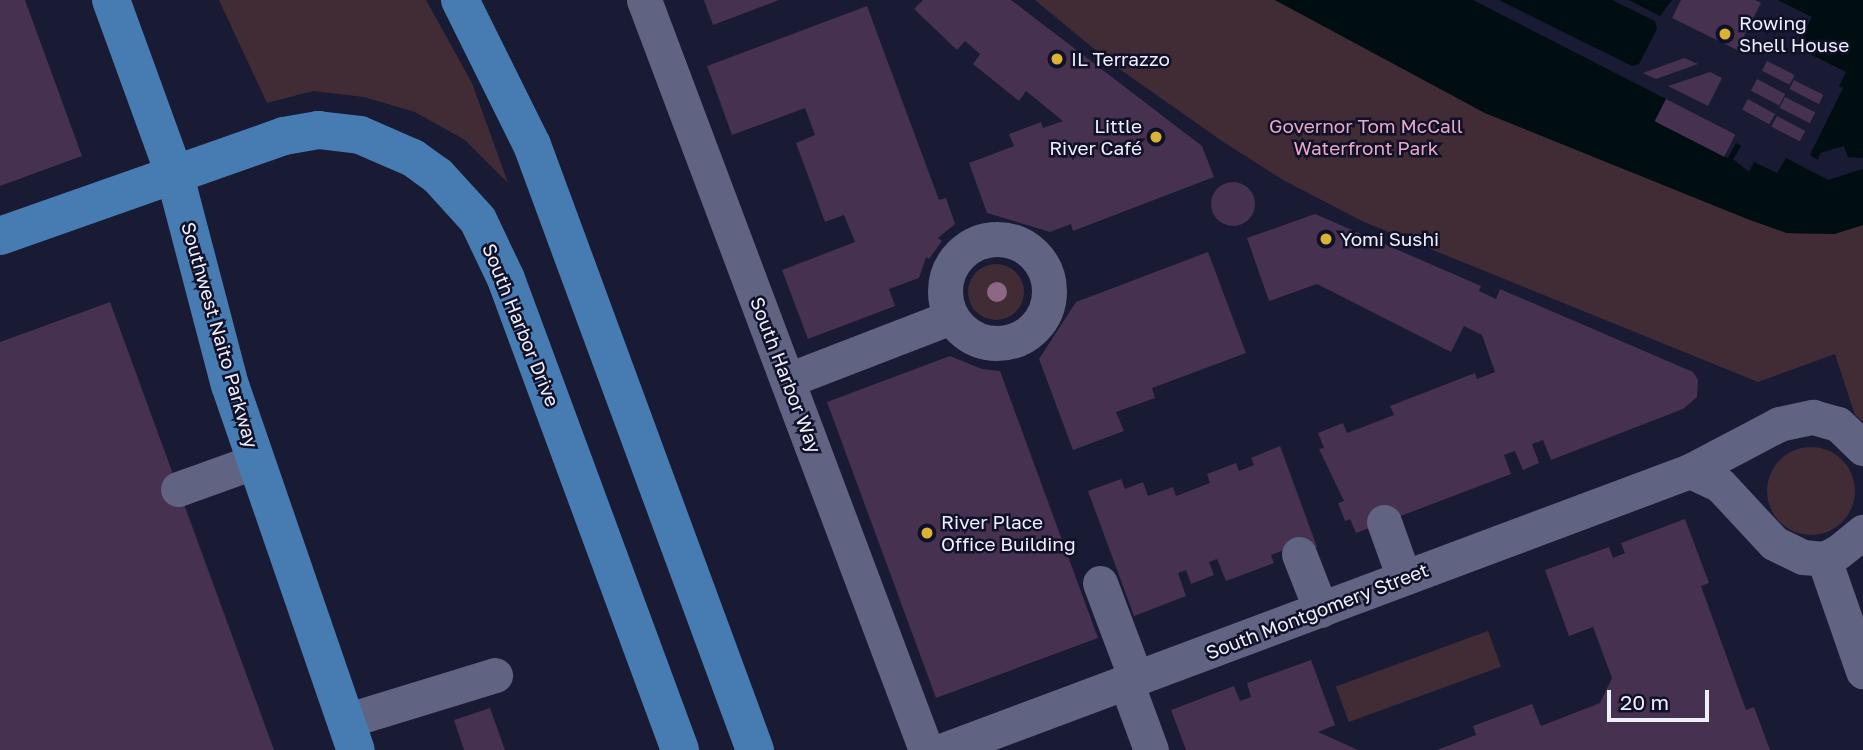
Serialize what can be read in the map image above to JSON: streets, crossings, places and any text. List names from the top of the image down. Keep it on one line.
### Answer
{"streets":{"main road":["South Harbor Drive","Southwest Naito Parkway"],"street":["South Harbor Way","South Montgomery Street"]},"crossings":[["South Harbor Drive","Southwest Naito Parkway"]],"parks":["Governor Tom McCall Waterfront Park"],"places":["Rowing Shell House","IL Terrazzo","Little River Café","Yomi Sushi","River Place Office Building"],"scale_bar":"20 m"}
